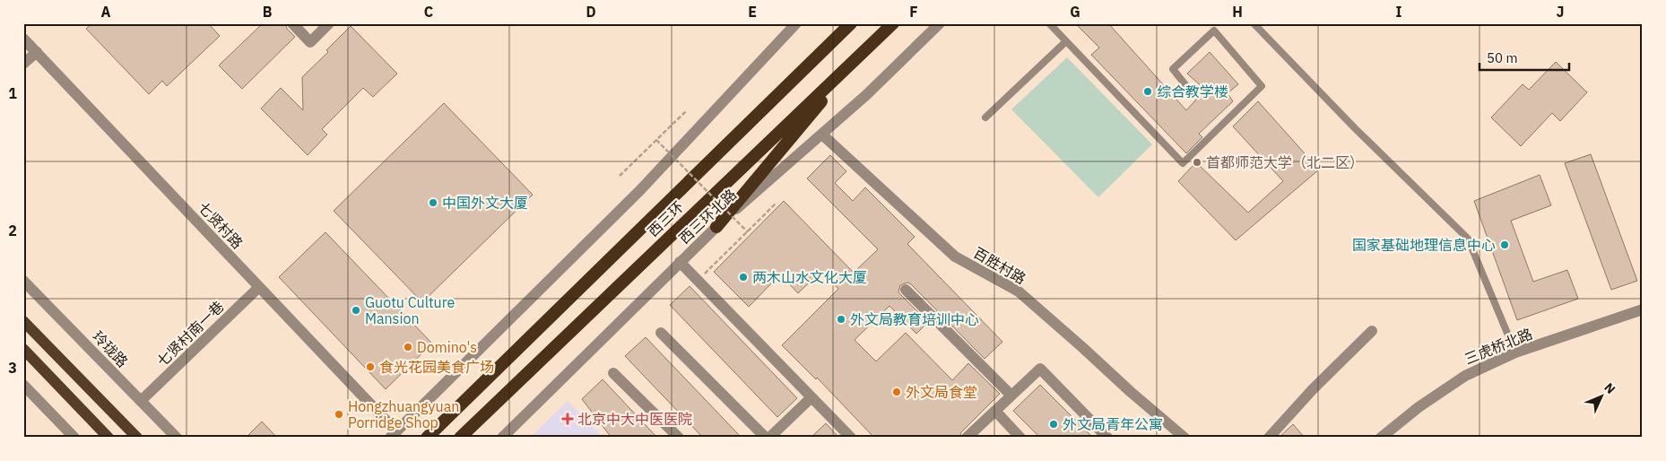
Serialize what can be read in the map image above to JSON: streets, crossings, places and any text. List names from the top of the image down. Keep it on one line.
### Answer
{"streets":{"highway":["西三环"],"street":["西三环北路","七贤村路","百胜村路","七贤村南一巷","三虎桥北路","玲珑路"]},"crossings":[["西三环北路","百胜村路"],["七贤村路","七贤村南一巷"],["七贤村南一巷","玲珑路"]],"places":{"other":["综合教学楼","首都师范大学（北二区）","中国外文大厦","国家基础地理信息中心","两木山水文化大厦","Guotu Culture Mansion","外文局教育培训中心","Domino's","食光花园美食广场","外文局食堂","Hongzhuangyuan Porridge Shop","外文局青年公寓"],"health":["北京中大中医医院"]},"scale_bar":"50 m","north":"top right","grid":{"columns":["A","B","C","D","E","F","G","H","I","J"],"rows":["1","2","3"]}}
